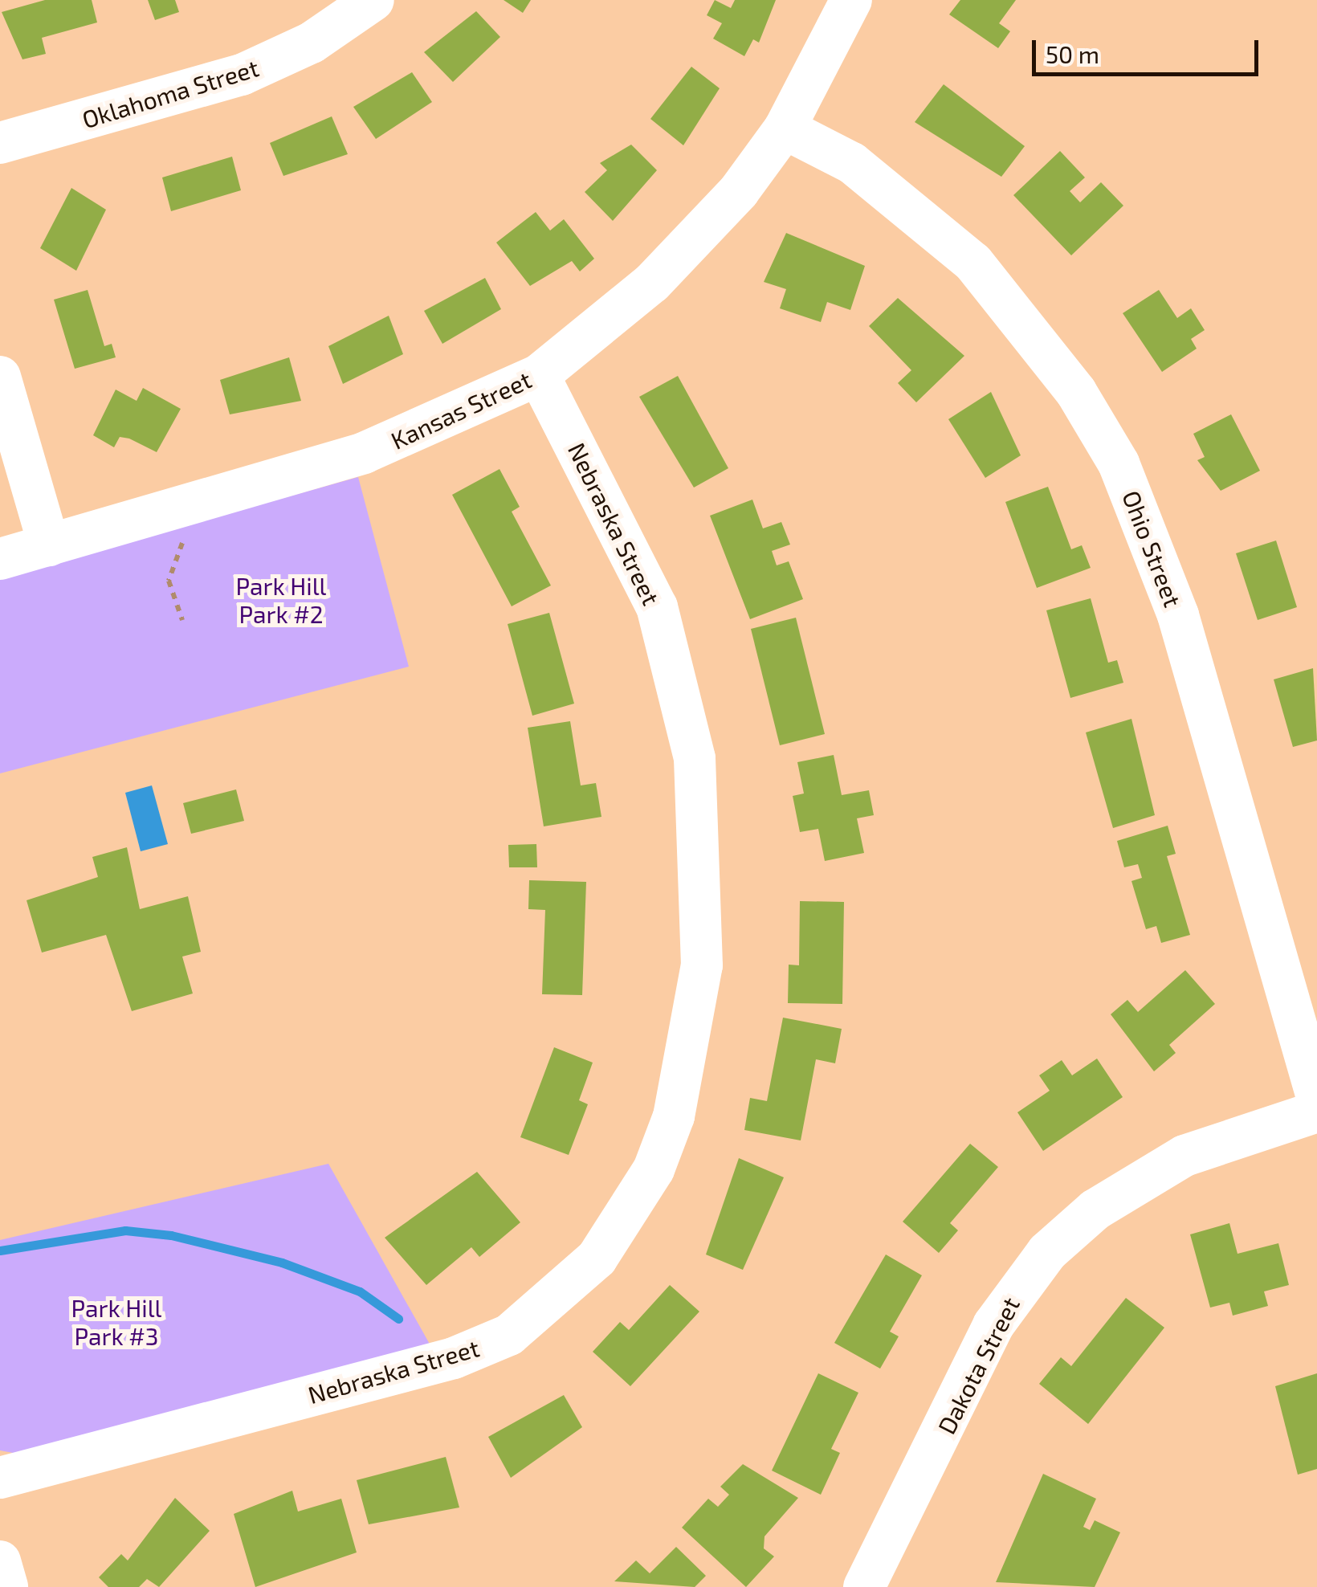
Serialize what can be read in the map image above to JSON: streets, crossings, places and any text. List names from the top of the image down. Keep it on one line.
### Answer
{"streets":{"street":["Oklahoma Street","Kansas Street","Nebraska Street","Ohio Street","Dakota Street"]},"crossings":[["Kansas Street","Nebraska Street"],["Kansas Street","Ohio Street"]],"parks":["Park Hill Park #2","Park Hill Park #3"],"scale_bar":"50 m"}
